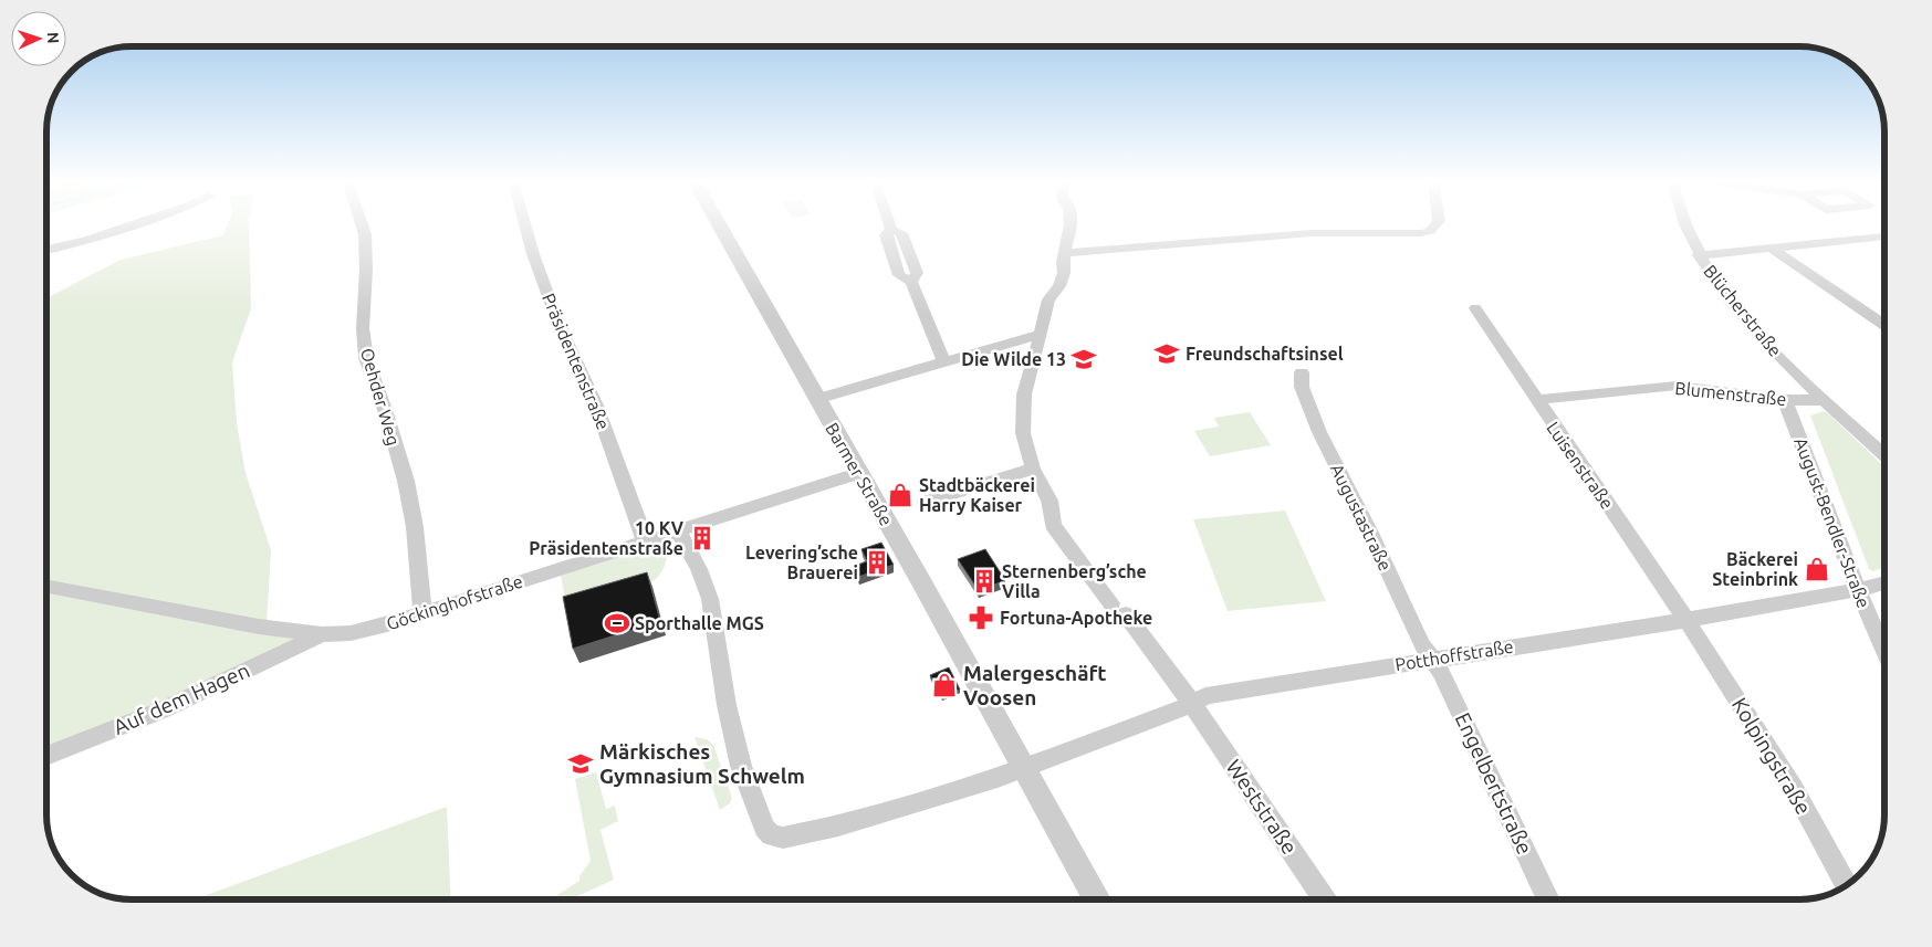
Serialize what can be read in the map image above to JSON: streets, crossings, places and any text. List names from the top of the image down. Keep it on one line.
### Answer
{"streets":{"street":["Blücherstraße","Präsidentenstraße","Blumenstraße","Oehder Weg","Luisenstraße","Barmer Straße","Augustastraße","August-Bendler-Straße","Göckinghofstraße","Potthoffstraße","Auf dem Hagen","Kolpingstraße","Engelbertstraße","Weststraße"]},"crossings":[["Blücherstraße","Blumenstraße"],["Präsidentenstraße","Göckinghofstraße"],["Blumenstraße","Luisenstraße"],["Blumenstraße","August-Bendler-Straße"],["Oehder Weg","Göckinghofstraße"],["Luisenstraße","Potthoffstraße"],["Luisenstraße","Kolpingstraße"],["Barmer Straße","Göckinghofstraße"],["Barmer Straße","Potthoffstraße"],["Augustastraße","Potthoffstraße"],["Augustastraße","Engelbertstraße"],["August-Bendler-Straße","Potthoffstraße"],["Göckinghofstraße","Potthoffstraße"],["Göckinghofstraße","Auf dem Hagen"],["Potthoffstraße","Kolpingstraße"],["Potthoffstraße","Engelbertstraße"],["Potthoffstraße","Weststraße"]],"places":{"school or university":["Freundschaftsinsel","Die Wilde 13","Märkisches Gymnasium Schwelm"],"shop":["Stadtbäckerei Harry Kaiser","Bäckerei Steinbrink","Malergeschäft Voosen"],"building":["10 KV Präsidentenstraße","Levering’sche Brauerei","Sternenberg’sche Villa"],"pharmacy":["Fortuna-Apotheke"],"sports":["Sporthalle MGS"]},"north":"right"}
